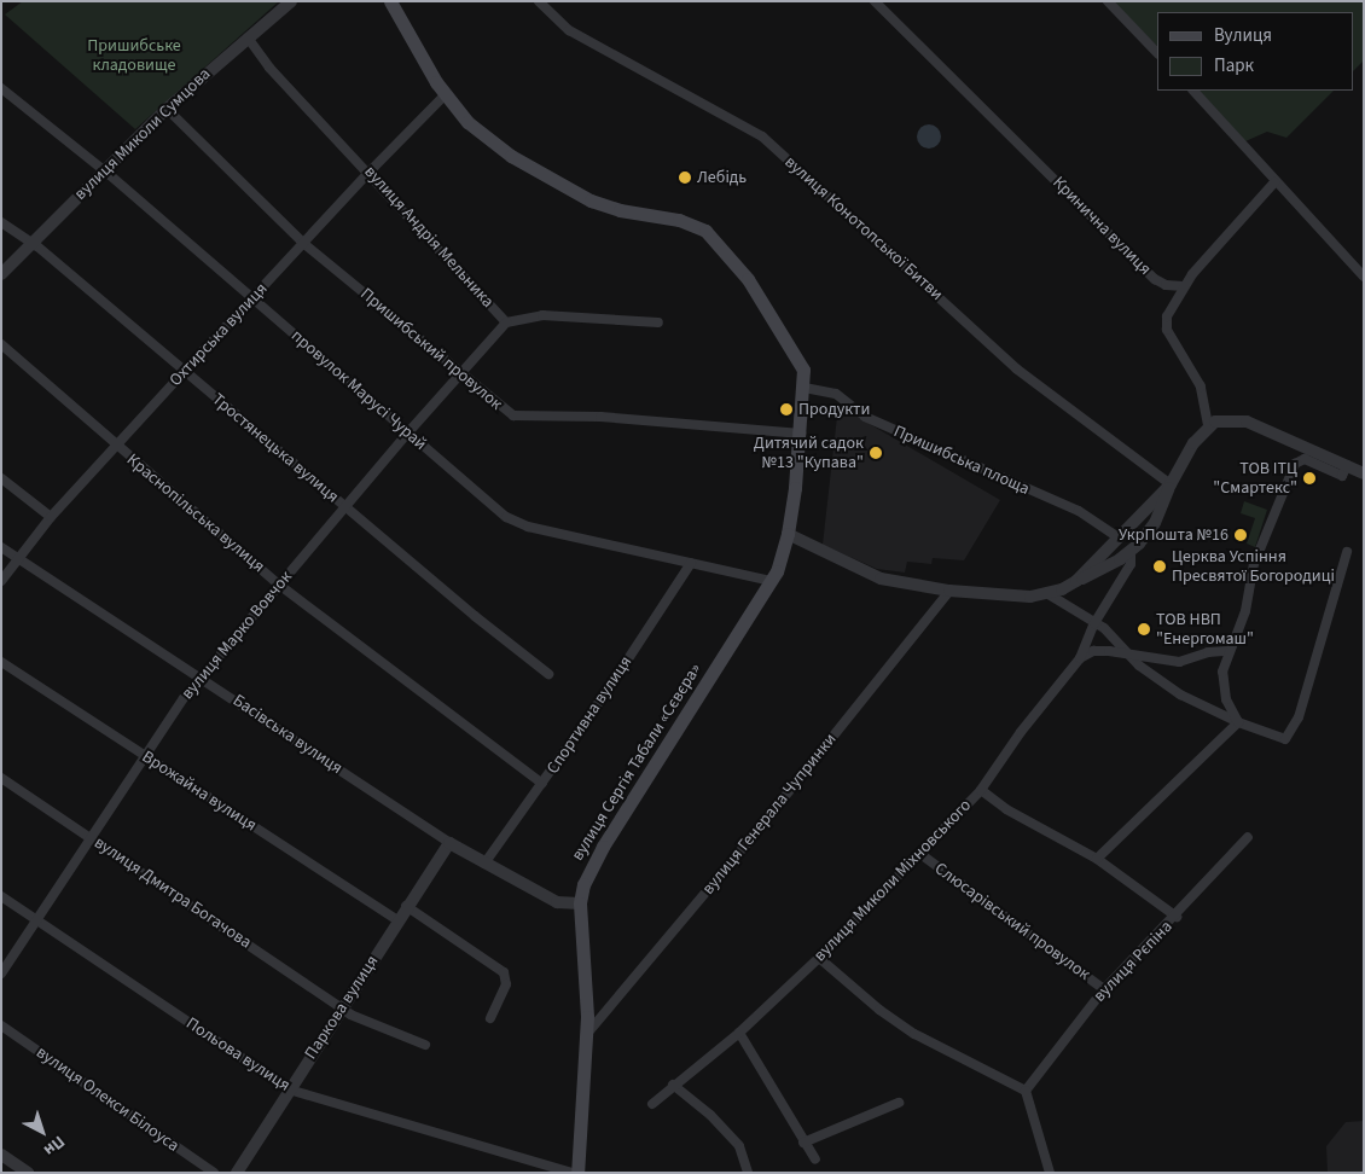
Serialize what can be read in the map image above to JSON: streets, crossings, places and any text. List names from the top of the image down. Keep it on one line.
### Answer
{"streets":{"main road":["вулиця Сергія Табали «Сєвєра»"],"street":["вулиця Миколи Сумцова","Кринична вулиця","вулиця Конотопської Битви","вулиця Андрія Мельника","Охтирська вулиця","Пришибський провулок","провулок Марусі Чурай","Тростянецька вулиця","Пришибська площа","Краснопільська вулиця","вулиця Марко Вовчок","Спортивна вулиця","Басівська вулиця","Врожайна вулиця","вулиця Генерала Чупринки","вулиця Миколи Міхновського","вулиця Дмитра Богачова","Слюсарівський провулок","вулиця Рєпіна","Паркова вулиця","Польова вулиця","вулиця Олекси Білоуса"]},"crossings":[["вулиця Миколи Сумцова","вулиця Андрія Мельника"],["вулиця Миколи Сумцова","Пришибський провулок"],["вулиця Миколи Сумцова","провулок Марусі Чурай"],["вулиця Миколи Сумцова","Тростянецька вулиця"],["вулиця Андрія Мельника","Охтирська вулиця"],["вулиця Андрія Мельника","вулиця Марко Вовчок"],["Охтирська вулиця","Пришибський провулок"],["Охтирська вулиця","провулок Марусі Чурай"],["Охтирська вулиця","Тростянецька вулиця"],["Охтирська вулиця","Краснопільська вулиця"],["Охтирська вулиця","Басівська вулиця"],["Охтирська вулиця","вулиця Сергія Табали «Сєвєра»"],["Пришибський провулок","вулиця Марко Вовчок"],["Пришибський провулок","вулиця Сергія Табали «Сєвєра»"],["провулок Марусі Чурай","вулиця Марко Вовчок"],["провулок Марусі Чурай","Спортивна вулиця"],["провулок Марусі Чурай","вулиця Сергія Табали «Сєвєра»"],["Тростянецька вулиця","вулиця Марко Вовчок"],["Пришибська площа","вулиця Сергія Табали «Сєвєра»"],["Краснопільська вулиця","вулиця Марко Вовчок"],["Краснопільська вулиця","Спортивна вулиця"],["вулиця Марко Вовчок","Басівська вулиця"],["вулиця Марко Вовчок","Врожайна вулиця"],["вулиця Марко Вовчок","вулиця Дмитра Богачова"],["вулиця Марко Вовчок","Польова вулиця"],["Спортивна вулиця","Басівська вулиця"],["Басівська вулиця","вулиця Сергія Табали «Сєвєра»"],["Басівська вулиця","Паркова вулиця"],["вулиця Сергія Табали «Сєвєра»","вулиця Генерала Чупринки"],["Врожайна вулиця","Паркова вулиця"],["вулиця Миколи Міхновського","Слюсарівський провулок"],["вулиця Дмитра Богачова","Паркова вулиця"],["Слюсарівський провулок","вулиця Рєпіна"],["Паркова вулиця","Польова вулиця"]],"parks":["Пришибське кладовище"],"places":["Лебідь","Продукти","Дитячий садок №13 \"Купава\"","ТОВ ІТЦ \"Смартекс\"","УкрПошта №16","Церква Успіння Пресвятої Богородиці","ТОВ НВП \"Енергомаш\""],"legend":["Вулиця","Парк"],"north":"bottom right"}
